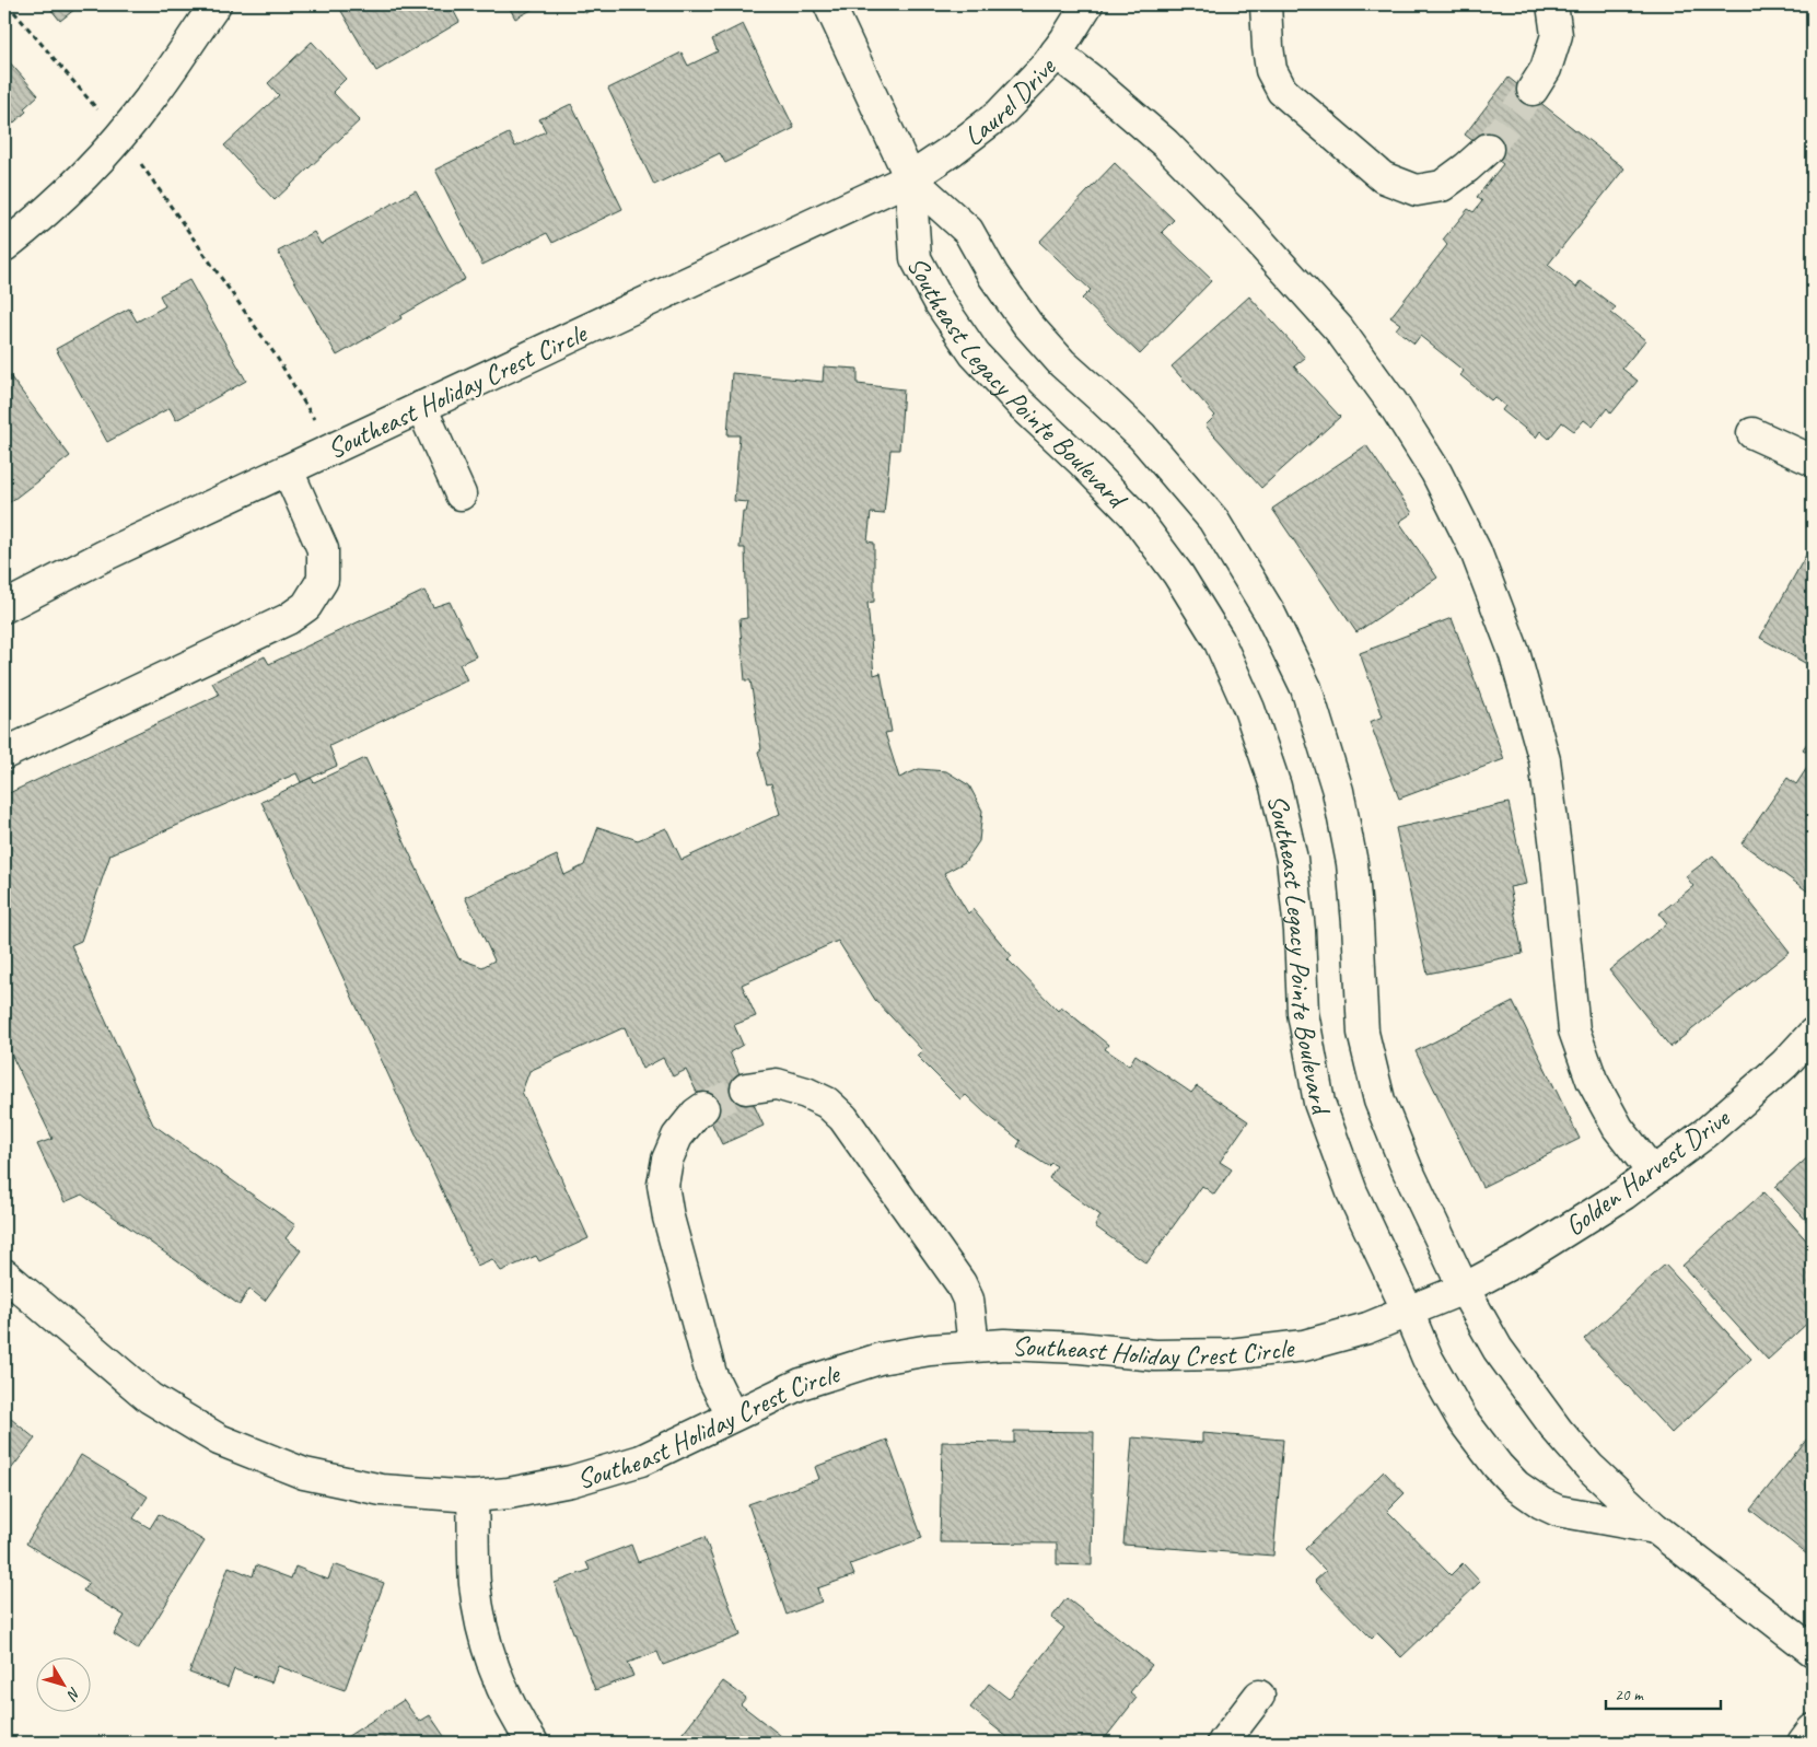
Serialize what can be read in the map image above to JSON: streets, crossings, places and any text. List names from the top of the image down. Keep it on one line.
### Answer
{"streets":{"street":["Laurel Drive","Southeast Legacy Pointe Boulevard","Southeast Holiday Crest Circle","Golden Harvest Drive"]},"crossings":[["Laurel Drive","Southeast Legacy Pointe Boulevard"],["Laurel Drive","Southeast Holiday Crest Circle"],["Southeast Legacy Pointe Boulevard","Southeast Holiday Crest Circle"],["Southeast Legacy Pointe Boulevard","Golden Harvest Drive"],["Southeast Holiday Crest Circle","Golden Harvest Drive"]],"scale_bar":"20 m","north":"bottom right"}
